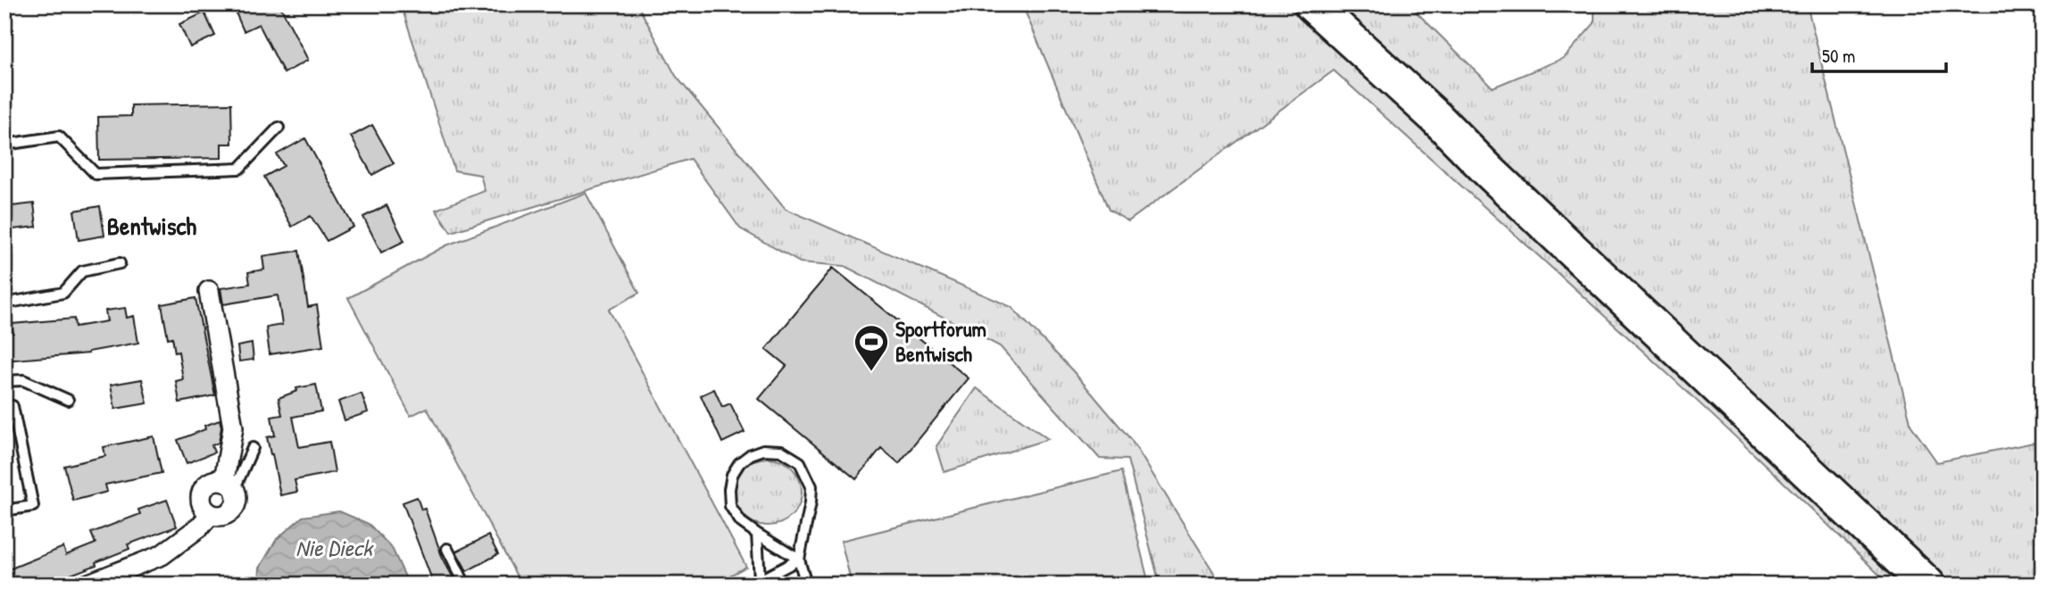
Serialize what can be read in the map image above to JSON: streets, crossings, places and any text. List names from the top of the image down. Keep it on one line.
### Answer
{"districts":["Bentwisch"],"water":["Nie Dieck"],"places":{"sports":["Sportforum Bentwisch"]},"scale_bar":"50 m"}
